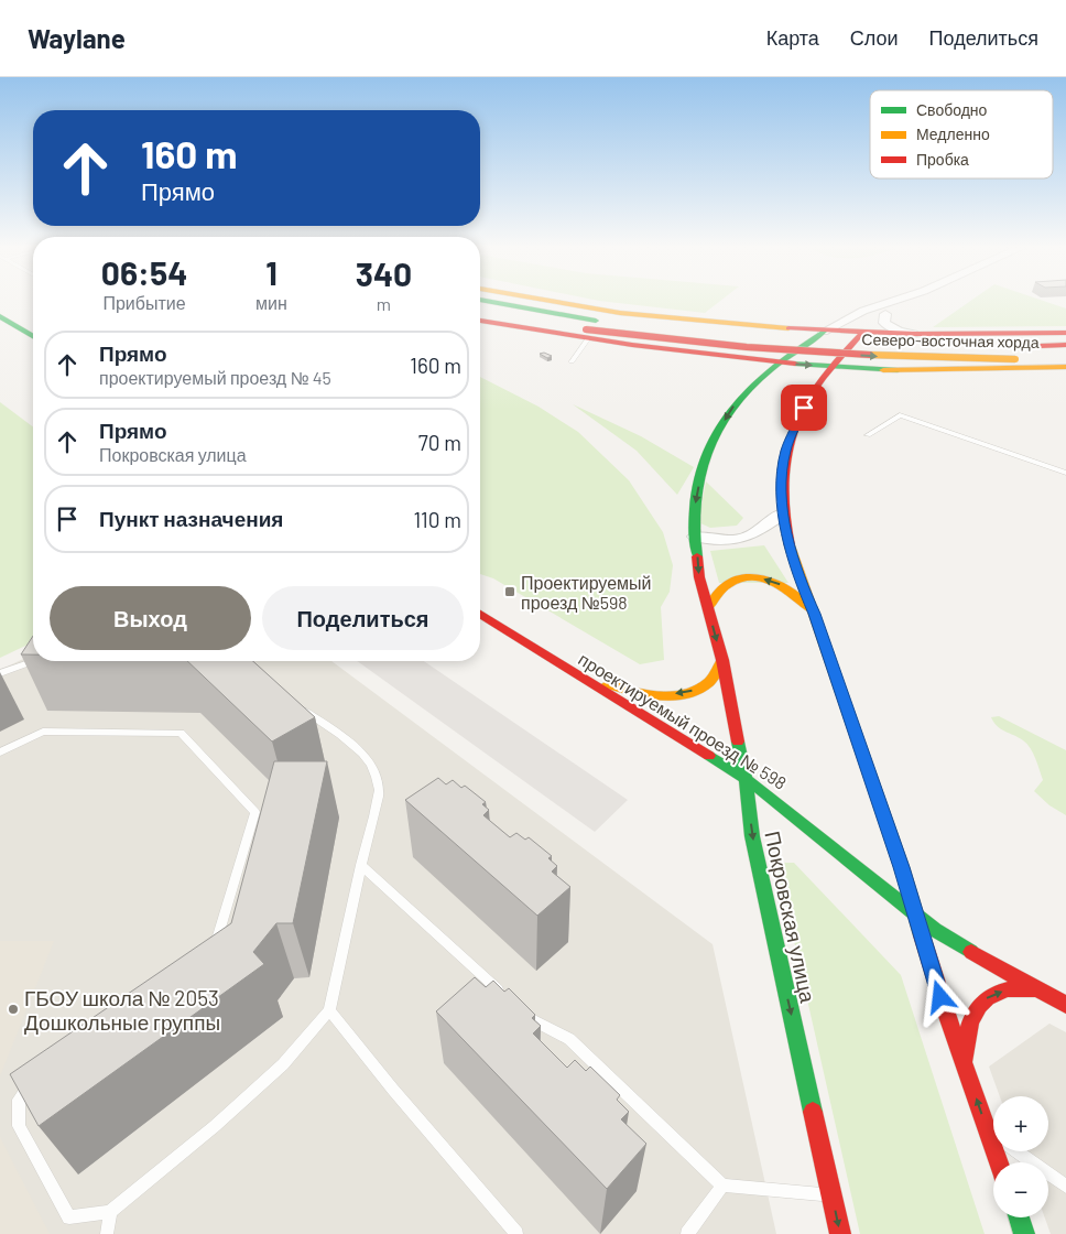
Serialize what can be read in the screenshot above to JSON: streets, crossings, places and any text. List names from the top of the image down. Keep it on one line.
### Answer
{"streets":{"main road":["Северо-восточная хорда","проектируемый проезд № 598","Покровская улица"]},"crossings":[["проектируемый проезд № 598","Покровская улица"]],"one_way":["Покровская улица"],"places":{"transit":["Проектируемый проезд №598"],"other":["ГБОУ школа № 2053 Дошкольные группы"]},"legend":["Свободно","Медленно","Пробка"],"page":{"header":"Waylane","nav":["Карта","Слои","Поделиться"],"turn":["160 m","Прямо"],"eta":["06:54","Прибытие","1","мин","340","m"],"list":[{"name":"Прямо","note":"проектируемый проезд № 45","value":"160 m"},{"name":"Прямо","note":"Покровская улица","value":"70 m"},{"name":"Пункт назначения","value":"110 m"}],"buttons":["Выход","Поделиться"],"map_buttons":["+","−"]}}
